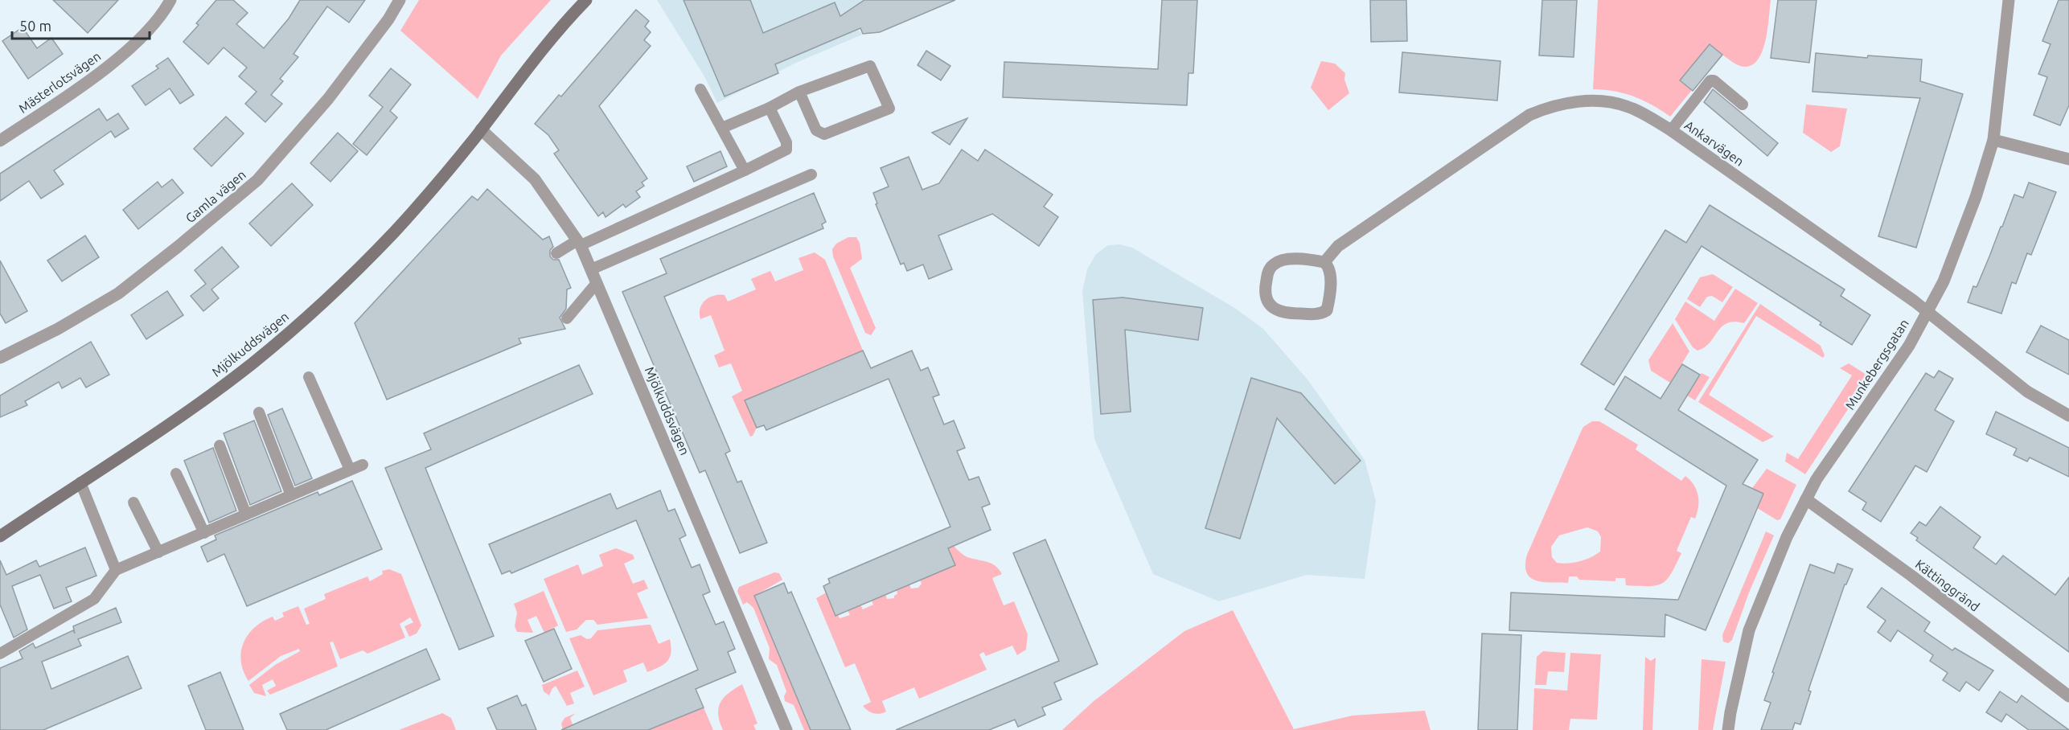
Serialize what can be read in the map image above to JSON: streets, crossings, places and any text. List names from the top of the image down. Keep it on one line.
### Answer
{"streets":{"street":["Mästerlotsvägen","Ankarvägen","Gamla vägen","Mjölkuddsvägen","Munkebergsgatan","Kättinggränd"]},"crossings":[["Ankarvägen","Munkebergsgatan"],["Munkebergsgatan","Kättinggränd"]],"scale_bar":"50 m"}
